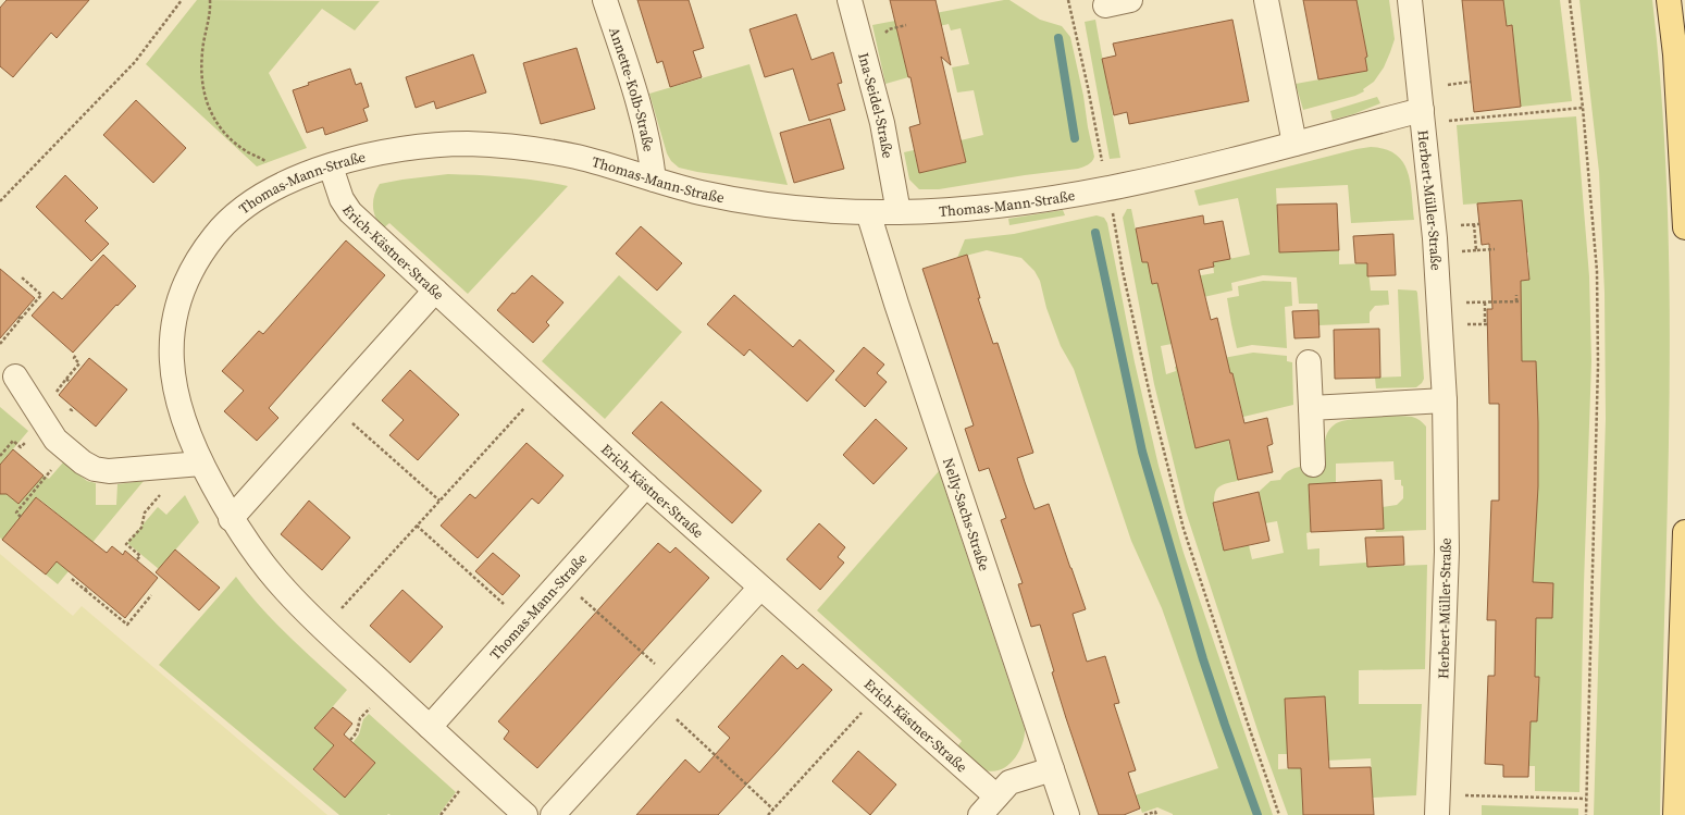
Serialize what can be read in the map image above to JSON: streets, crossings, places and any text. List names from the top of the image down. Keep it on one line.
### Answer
{"streets":{"street":["Annette-Kolb-Straße","Ina-Seidel-Straße","Thomas-Mann-Straße","Herbert-Müller-Straße","Erich-Kästner-Straße","Nelly-Sachs-Straße"]},"crossings":[["Annette-Kolb-Straße","Thomas-Mann-Straße"],["Ina-Seidel-Straße","Thomas-Mann-Straße"],["Thomas-Mann-Straße","Herbert-Müller-Straße"],["Thomas-Mann-Straße","Erich-Kästner-Straße"],["Thomas-Mann-Straße","Nelly-Sachs-Straße"]]}
